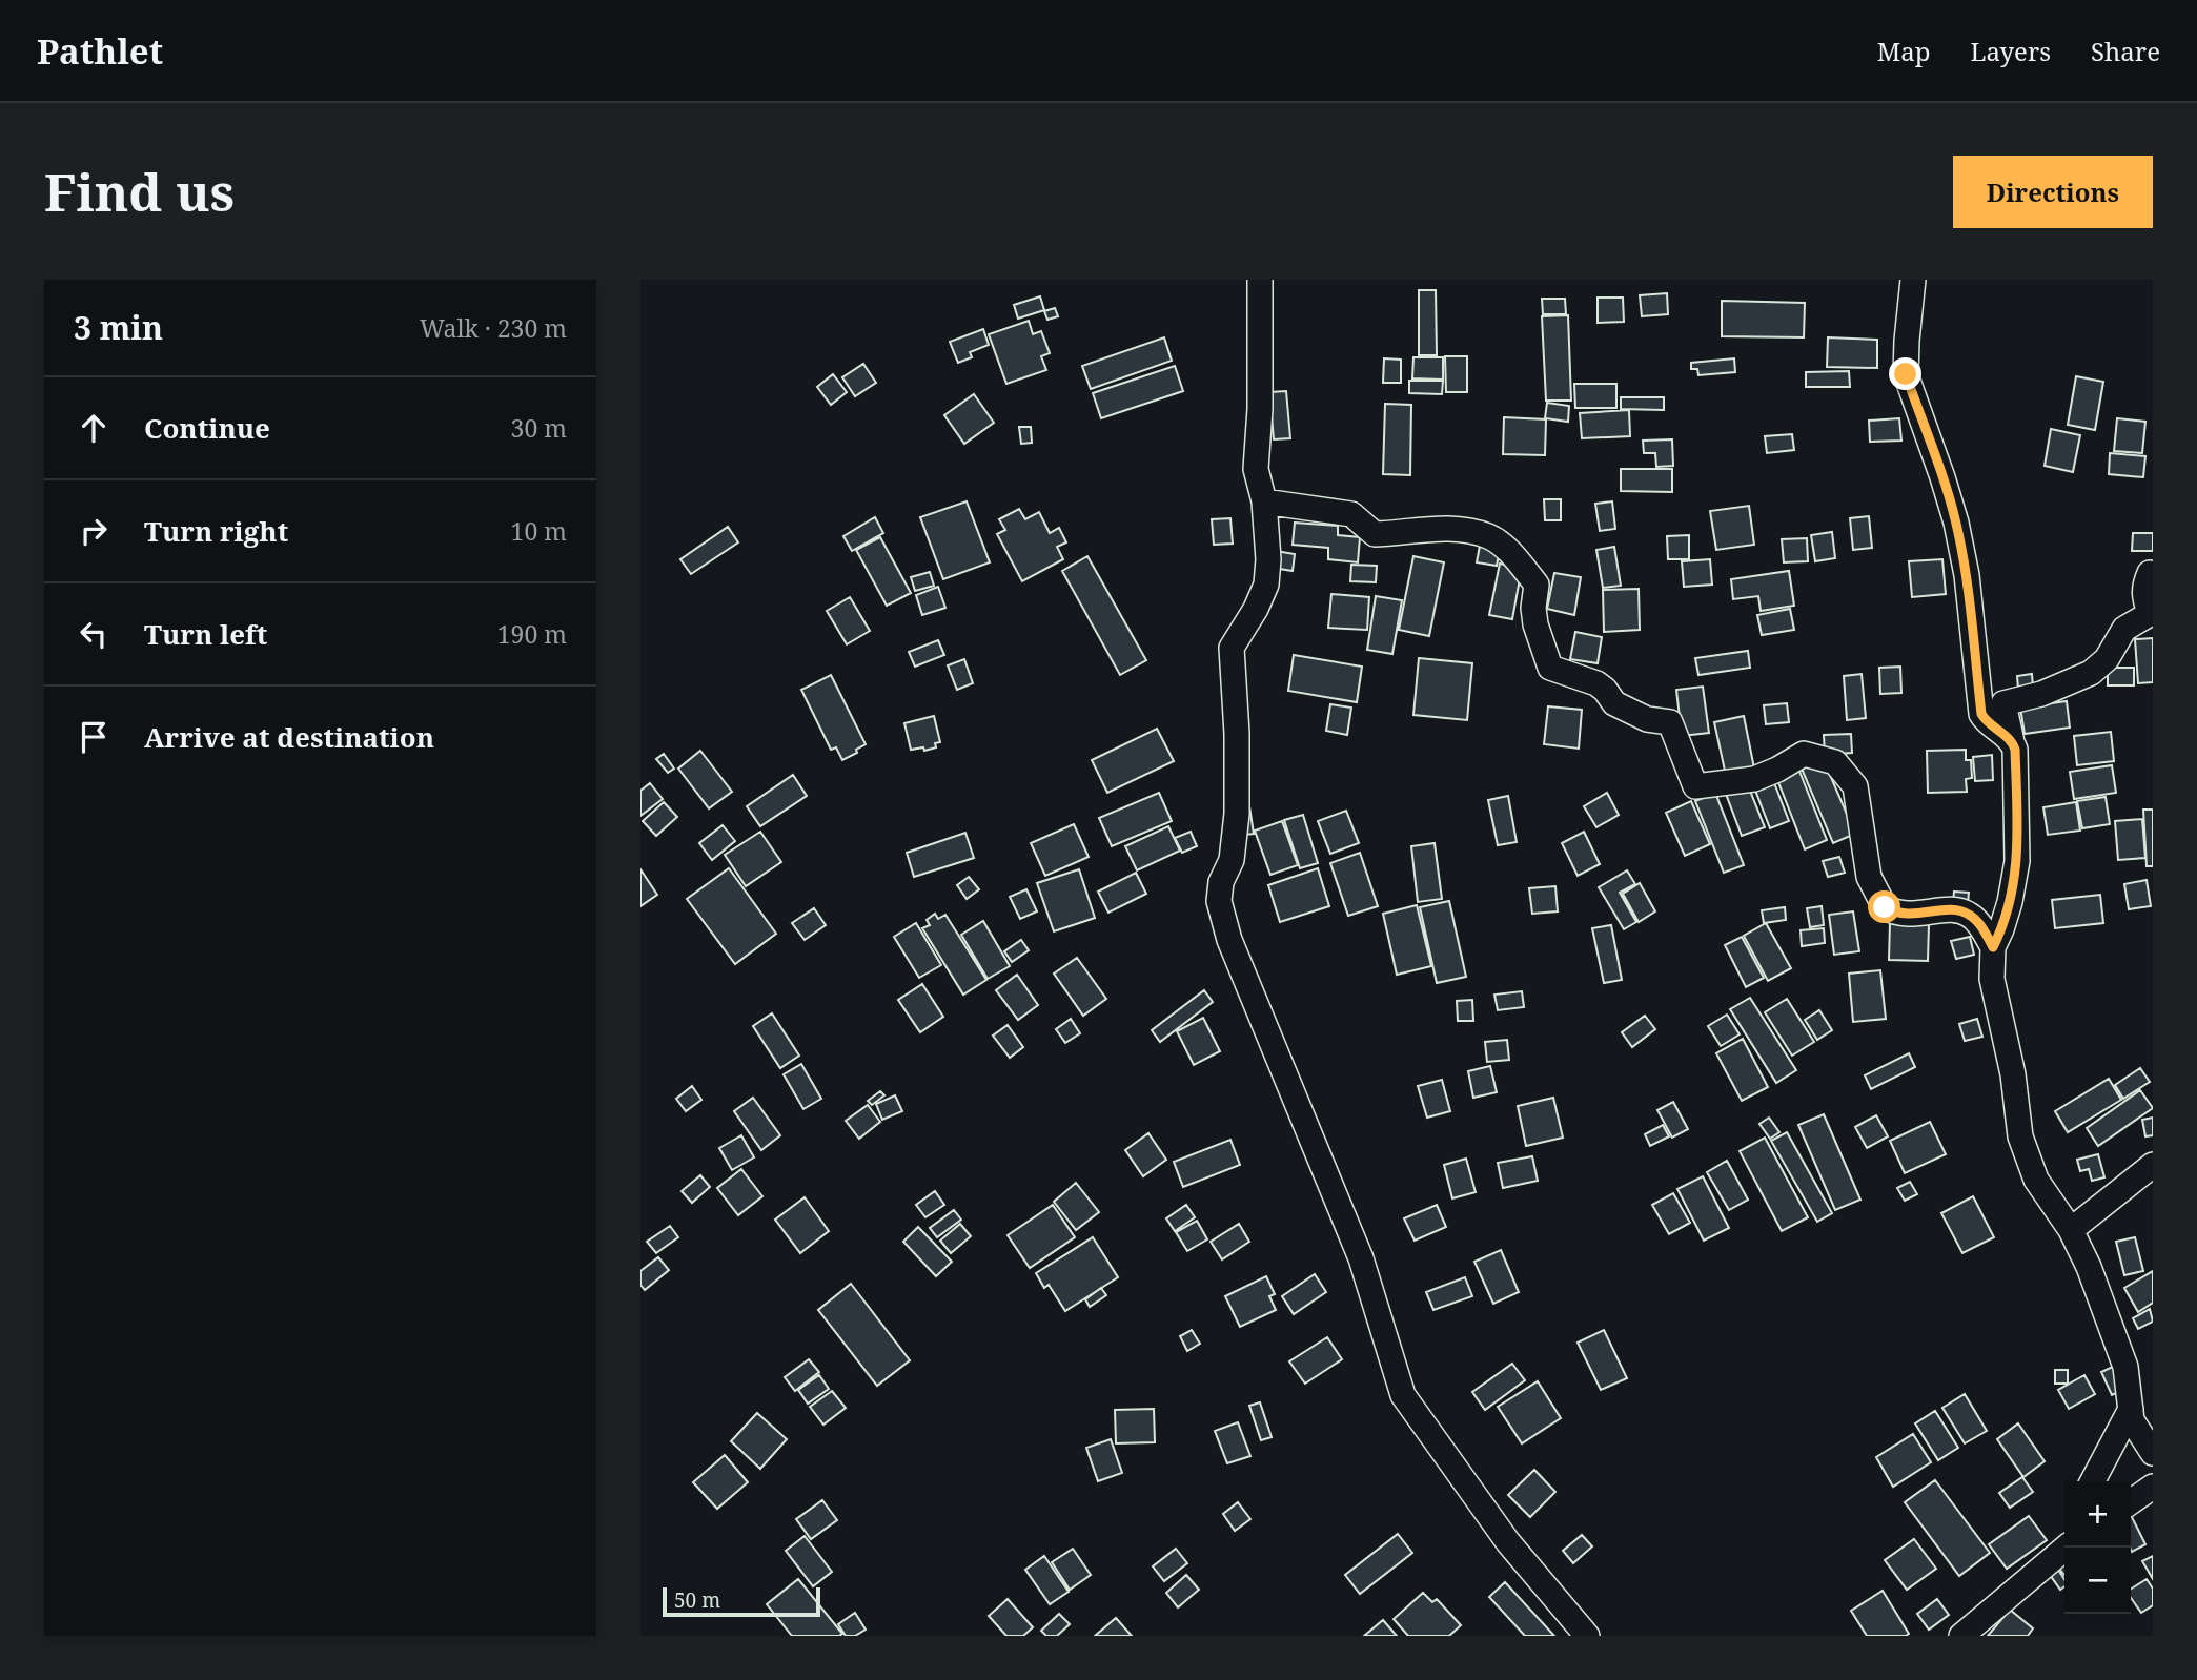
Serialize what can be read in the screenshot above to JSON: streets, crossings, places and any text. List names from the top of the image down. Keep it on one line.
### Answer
{"scale_bar":"50 m","page":{"header":"Pathlet","nav":["Map","Layers","Share"],"buttons":"Directions","title":"Find us","heading":["3 min","Walk · 230 m"],"list":[["Continue","30 m"],["Turn right","10 m"],["Turn left","190 m"],"Arrive at destination"],"map_buttons":["+","−"],"scale":"50 m"}}
